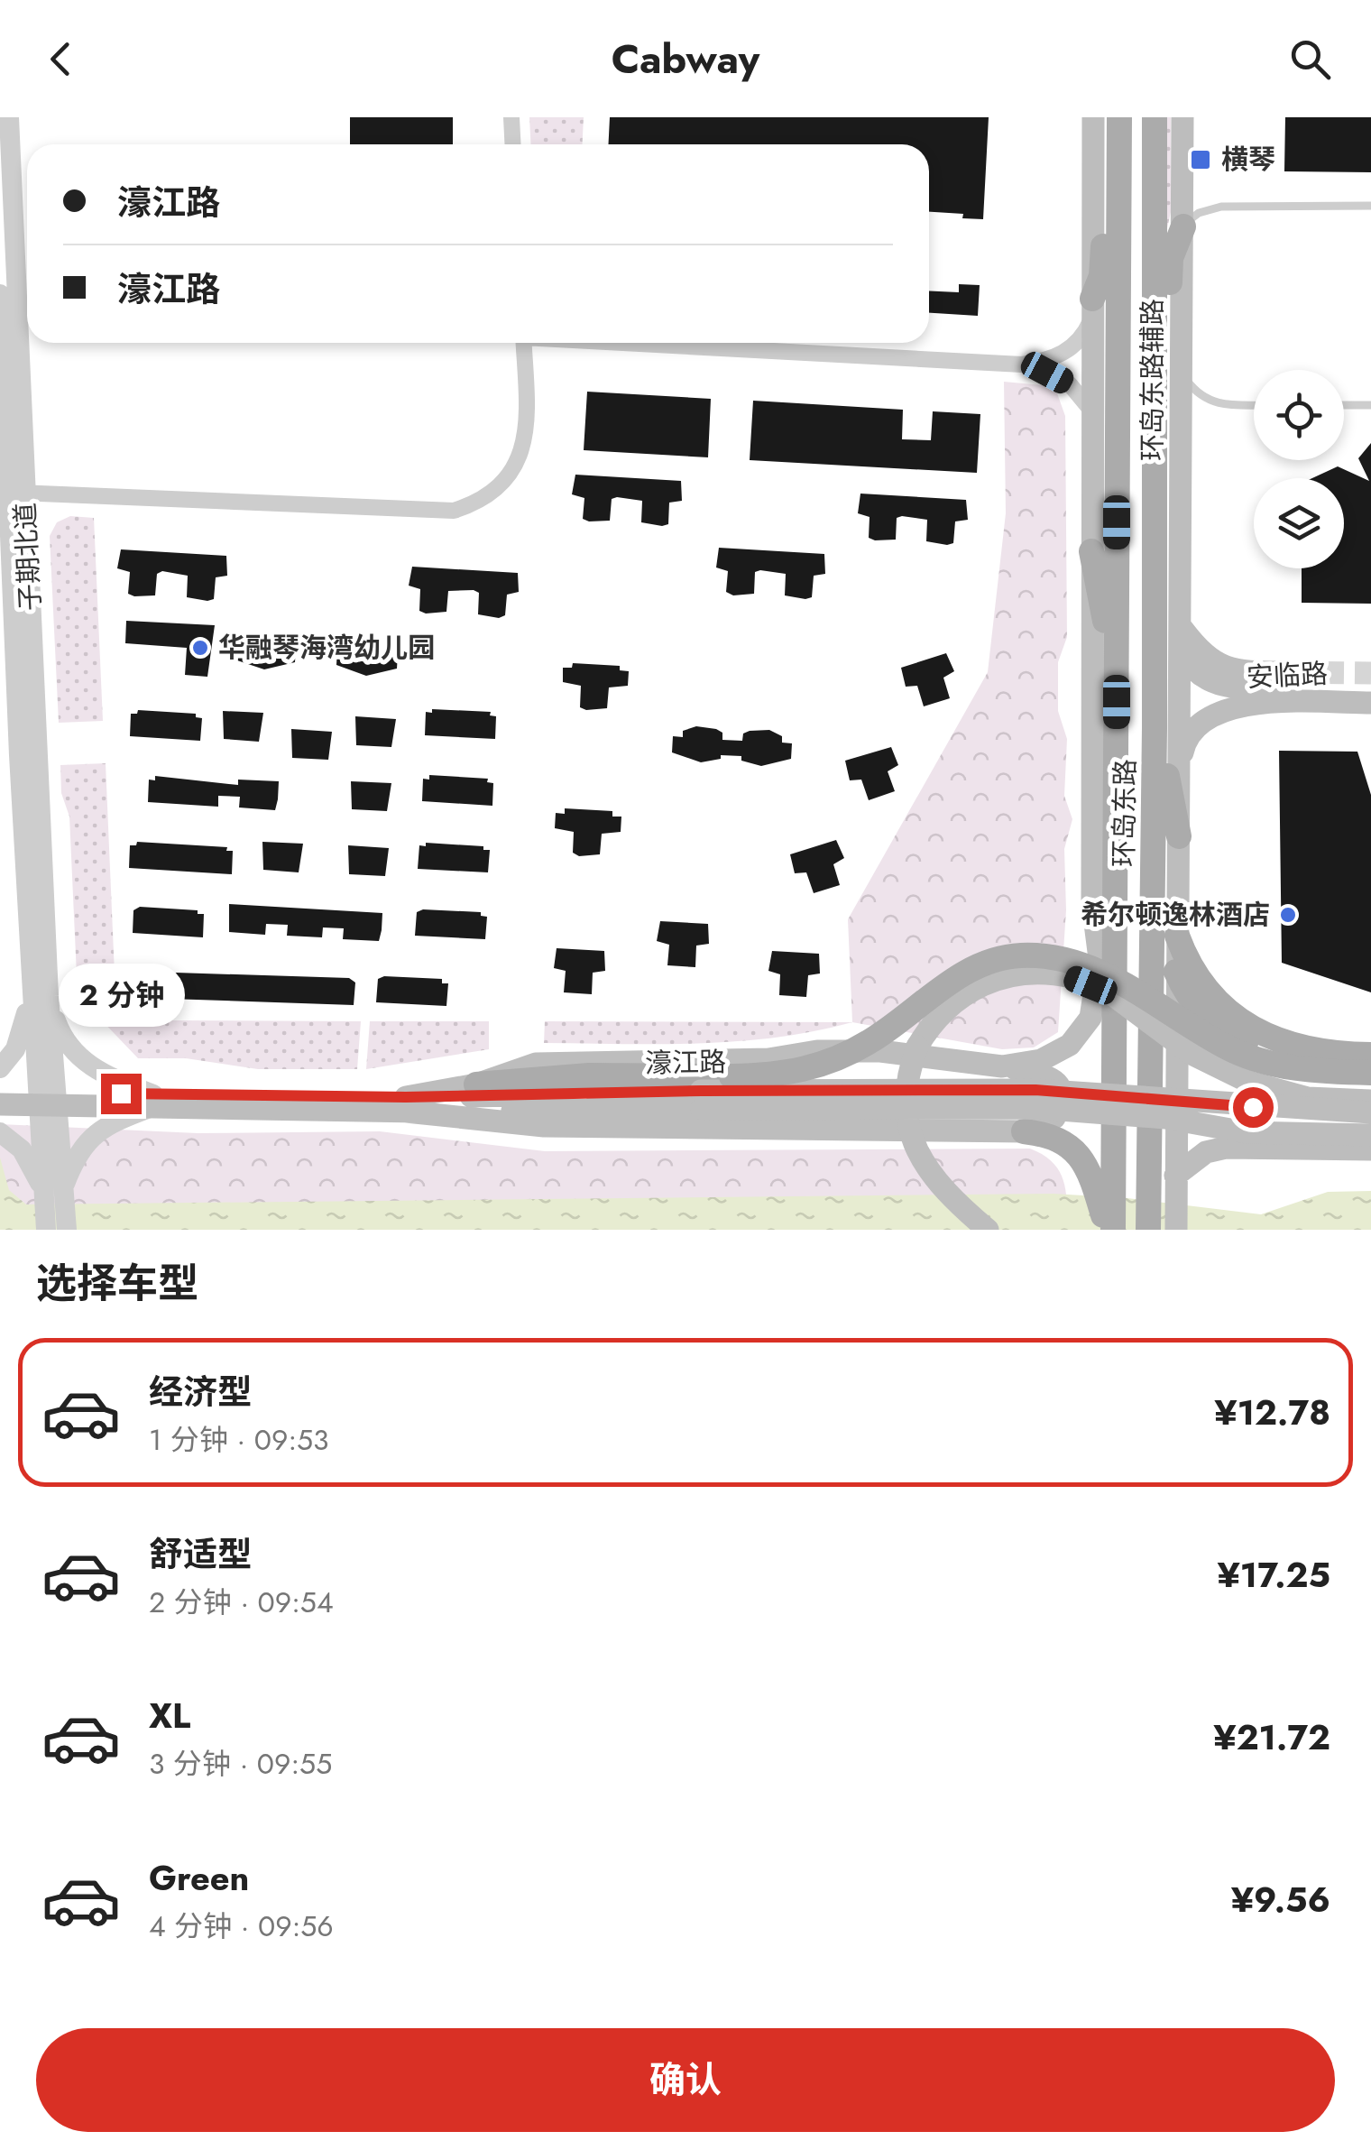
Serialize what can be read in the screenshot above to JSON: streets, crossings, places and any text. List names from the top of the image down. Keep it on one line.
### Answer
{"streets":{"main road":["环岛东路辅路","安临路","环岛东路","濠江路"],"street":["子期北道"]},"crossings":[["环岛东路辅路","安临路"],["子期北道","濠江路"]],"places":{"transit":["横琴"],"other":["华融琴海湾幼儿园","希尔顿逸林酒店"]},"page":{"header":"Cabway","banner":["濠江路","濠江路"],"bubble":"2 分钟","heading":"选择车型","list":[{"name":"经济型","note":"1 分钟 · 09:53","value":"¥12.78"},{"name":"舒适型","note":"2 分钟 · 09:54","value":"¥17.25"},{"name":"XL","note":"3 分钟 · 09:55","value":"¥21.72"},{"name":"Green","note":"4 分钟 · 09:56","value":"¥9.56"}],"buttons":"确认"}}
